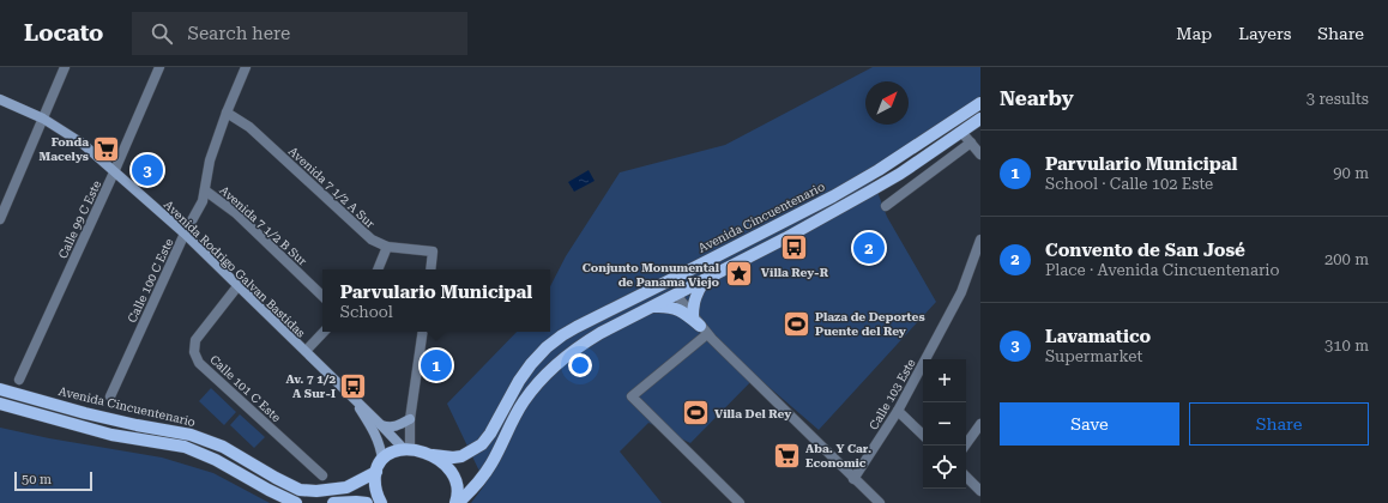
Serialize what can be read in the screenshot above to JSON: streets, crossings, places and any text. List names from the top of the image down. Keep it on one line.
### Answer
{"streets":{"main road":["Avenida Cincuentenario"],"street":["Avenida 7 1/2 A Sur","Calle 99 C Este","Avenida 7 1/2 B Sur","Avenida Rodrigo Galvan Bastidas","Calle 100 C Este","Calle 101 C Este","Calle 103 Este"]},"crossings":[["Avenida 7 1/2 A Sur","Calle 100 C Este"],["Avenida Cincuentenario","Avenida Rodrigo Galvan Bastidas"],["Calle 99 C Este","Avenida Rodrigo Galvan Bastidas"],["Avenida 7 1/2 B Sur","Calle 100 C Este"],["Avenida Rodrigo Galvan Bastidas","Calle 100 C Este"],["Avenida Rodrigo Galvan Bastidas","Calle 101 C Este"]],"places":{"supermarket":["Fonda Macelys","Aba. Y Car. Economic"],"bus stop":["Villa Rey-R","Av. 7 1/2 A Sur-I"],"place":["Conjunto Monumental de Panama Viejo"],"sports":["Plaza de Deportes Puente del Rey","Villa Del Rey"]},"scale_bar":"50 m","north":"top right","page":{"header":"Locato","search":"Search here","nav":["Map","Layers","Share"],"heading":["Nearby","3 results"],"list":[{"mark":"1","name":"Parvulario Municipal","note":"School · Calle 102 Este","value":"90 m"},{"mark":"2","name":"Convento de San José","note":"Place · Avenida Cincuentenario","value":"200 m"},{"mark":"3","name":"Lavamatico","note":"Supermarket","value":"310 m"}],"pins":["3","2","1"],"popup":["Parvulario Municipal","School"],"map_buttons":["+","−"],"buttons":["Save","Share"],"scale":"50 m"}}
